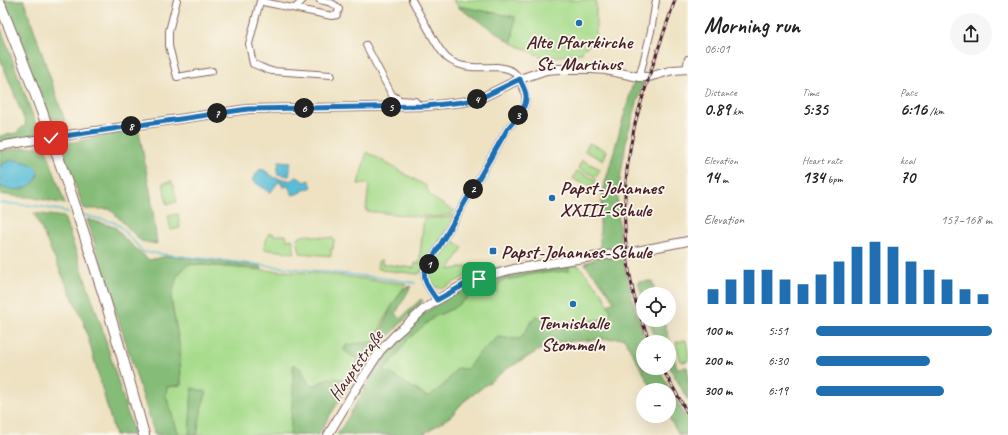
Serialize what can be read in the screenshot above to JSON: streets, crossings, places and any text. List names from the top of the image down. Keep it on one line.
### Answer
{"streets":{"street":["Hauptstraße"]},"places":{"other":["Alte Pfarrkirche St. Martinus","Papst-Johannes XXIII-Schule","Tennishalle Stommeln"],"transit":["Papst-Johannes-Schule"]},"page":{"heading":["Morning run","06:01"],"stats":[["Distance","0.89 km"],["Time","5:35"],["Pace","6:16 /km"],["Elevation","14 m"],["Heart rate","134 bpm"],["kcal","70"]],"pins":["4","5","6","7","3","8","2","1"],"chart":["Elevation","157–168 m"],"map_buttons":["+","−"],"list":[{"name":"100 m","note":"5:51"},{"name":"200 m","note":"6:30"},{"name":"300 m","note":"6:19"}]}}
